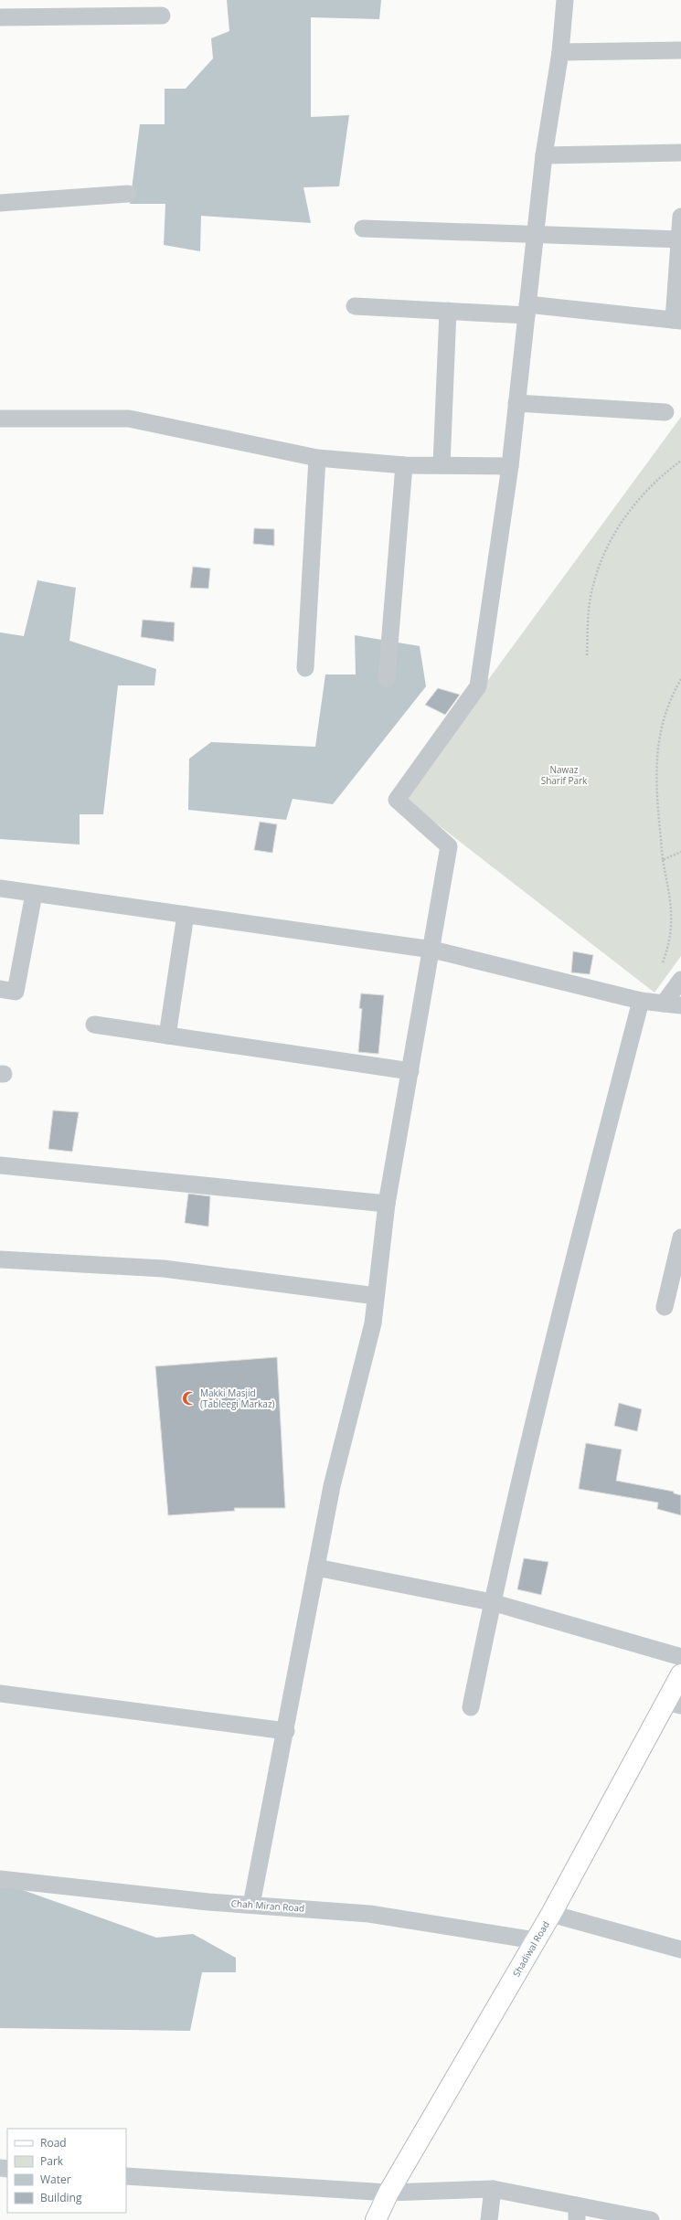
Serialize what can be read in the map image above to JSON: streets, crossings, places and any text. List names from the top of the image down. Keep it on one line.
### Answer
{"streets":{"main road":["Shadiwal Road"],"street":["Chah Miran Road"]},"crossings":[["Chah Miran Road","Shadiwal Road"]],"parks":["Nawaz Sharif Park"],"places":{"mosque":["Makki Masjid (Tableegi Markaz)"]},"legend":["Road","Park","Water","Building"]}
